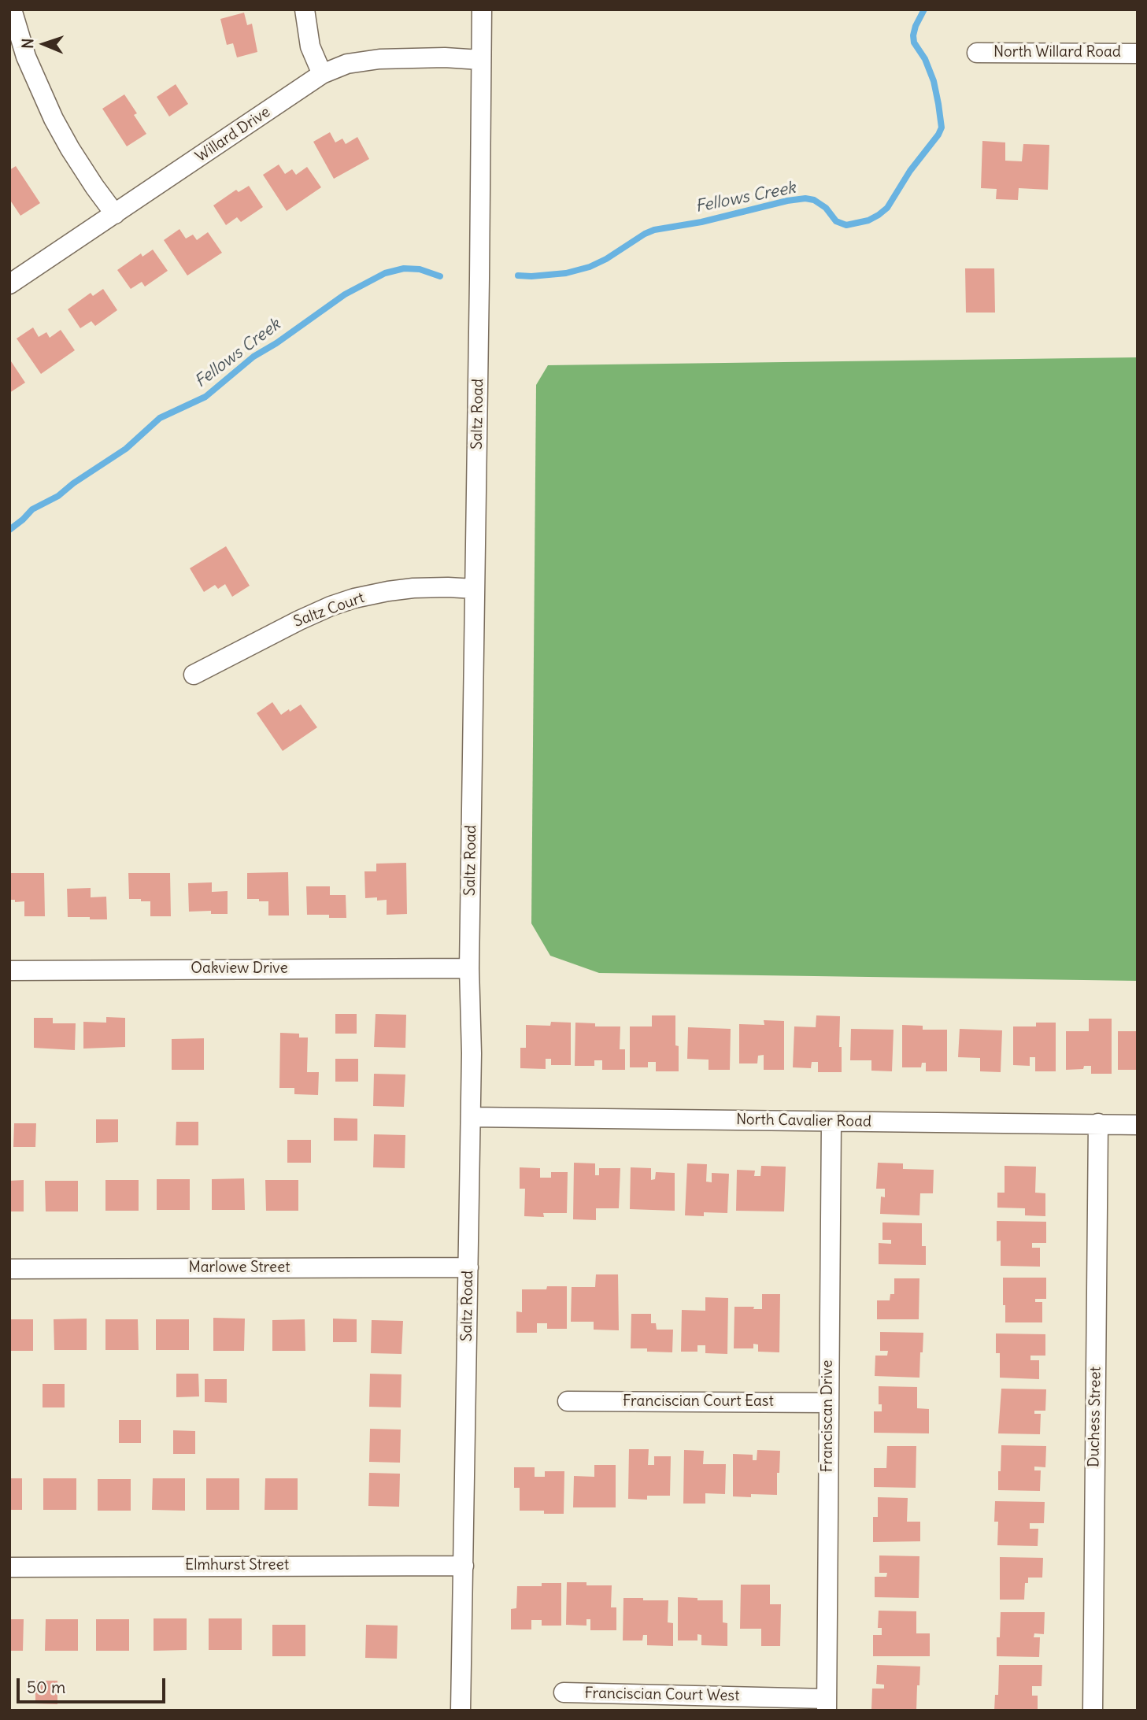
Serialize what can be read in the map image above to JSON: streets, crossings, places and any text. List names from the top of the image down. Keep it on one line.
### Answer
{"streets":{"street":["North Willard Road","Willard Drive","Saltz Road","Saltz Court","Oakview Drive","North Cavalier Road","Marlowe Street","Franciscian Court East","Franciscan Drive","Duchess Street","Elmhurst Street","Franciscian Court West"]},"crossings":[["Willard Drive","Saltz Road"],["Saltz Road","Saltz Court"],["Saltz Road","Oakview Drive"],["Saltz Road","North Cavalier Road"],["Saltz Road","Marlowe Street"],["Saltz Road","Elmhurst Street"],["North Cavalier Road","Franciscan Drive"],["North Cavalier Road","Duchess Street"],["Franciscian Court East","Franciscan Drive"],["Franciscan Drive","Franciscian Court West"]],"water":["Fellows Creek"],"scale_bar":"50 m","north":"left"}
